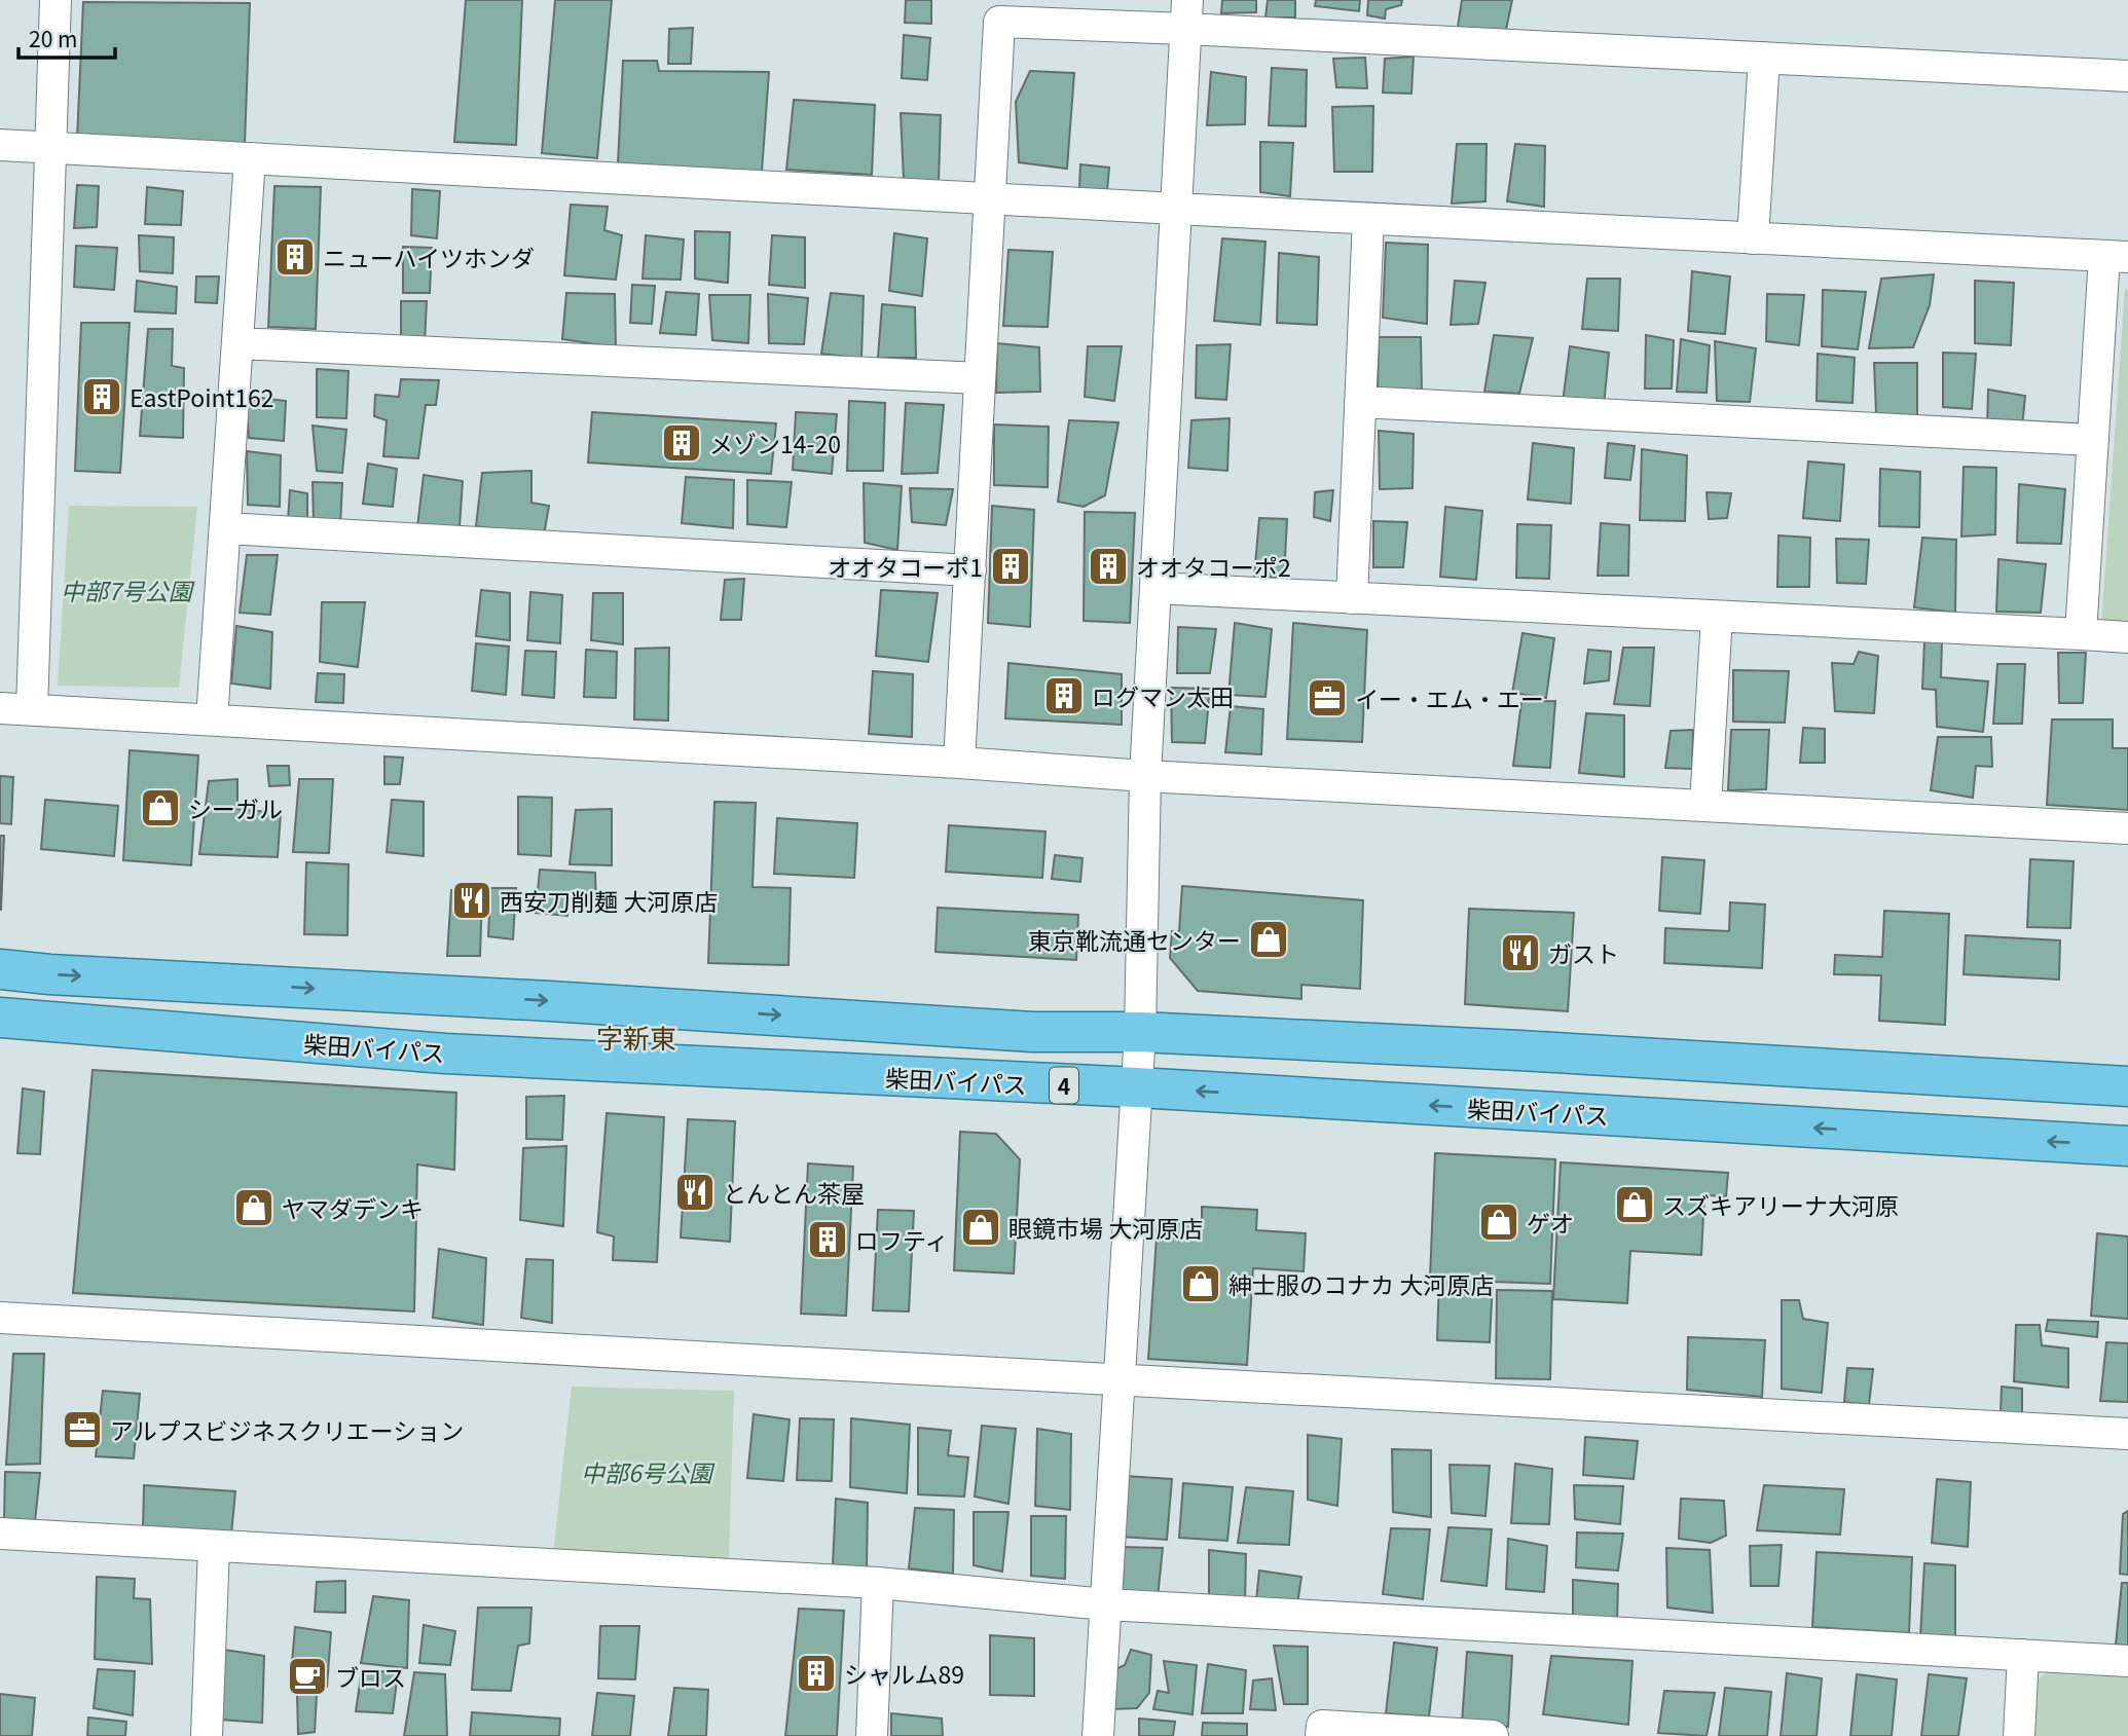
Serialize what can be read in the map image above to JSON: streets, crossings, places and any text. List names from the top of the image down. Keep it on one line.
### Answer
{"streets":{"highway":["柴田バイパス","4"]},"districts":["字新東"],"parks":["中部7号公園","中部6号公園"],"places":{"building":["ニューハイツホンダ","EastPoint162","メゾン14-20","オオタコーポ1","オオタコーポ2","ログマン太田","ロフティ","シャルム89"],"office":["イー・エム・エー","アルプスビジネスクリエーション"],"shop":["シーガル","東京靴流通センター","スズキアリーナ大河原","ヤマダデンキ","ゲオ","眼鏡市場 大河原店","紳士服のコナカ 大河原店"],"restaurant":["西安刀削麺 大河原店","ガスト","とんとん茶屋"],"cafe":["ブロス"]},"scale_bar":"20 m"}
